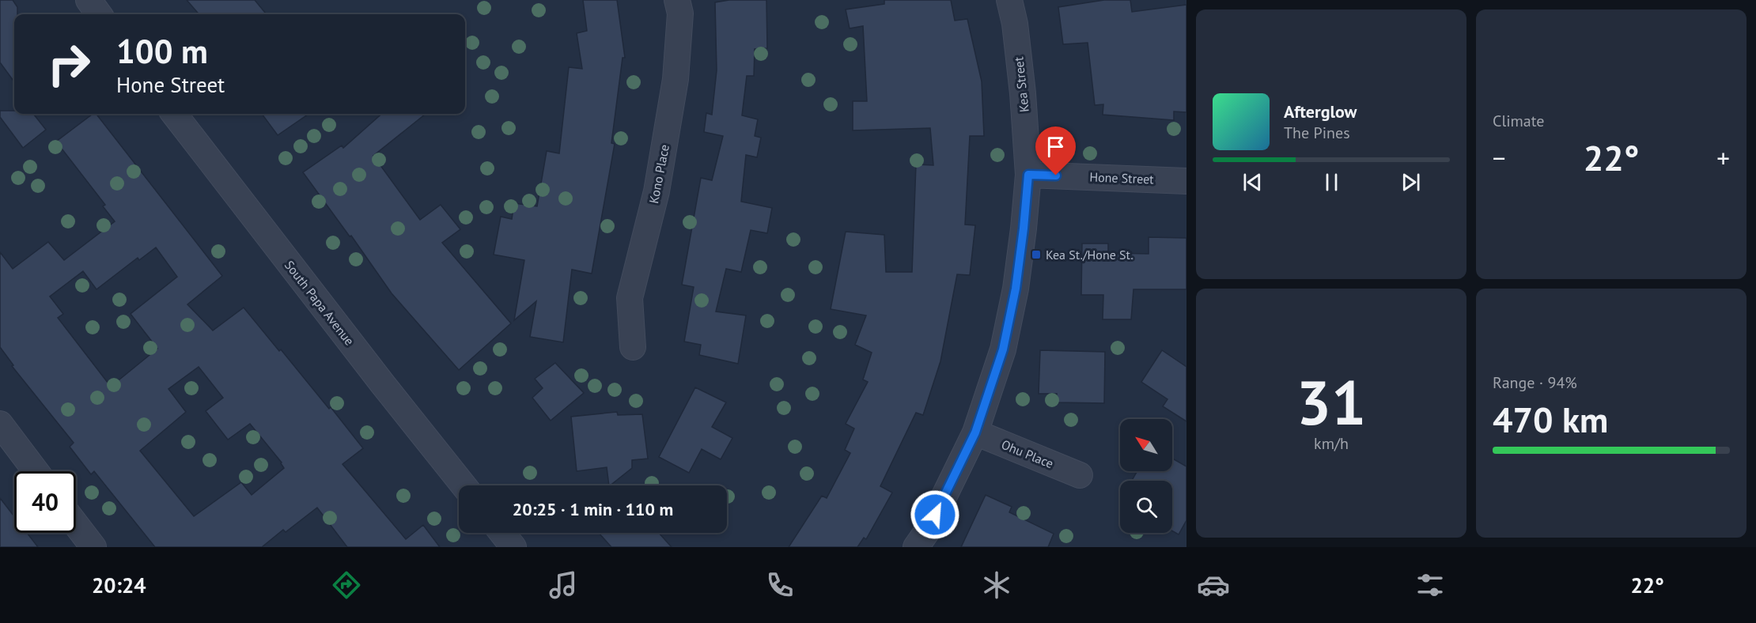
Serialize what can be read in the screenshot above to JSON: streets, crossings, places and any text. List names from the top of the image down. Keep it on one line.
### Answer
{"streets":{"street":["Kea Street","Kono Place","Hone Street","South Papa Avenue","Ohu Place"]},"crossings":[["Kea Street","Hone Street"],["Kea Street","Ohu Place"]],"places":{"transit":["Kea St./Hone St."]},"north":"top left","page":{"tile":["Climate",["31","km/h"],["Range · 94%","470 km"]],"turn":["100 m","Hone Street"],"song":["Afterglow","The Pines"],"heat":["−","22°","+"],"limit":"40","trip":"20:25 · 1 min · 110 m","tabs":["20:24","22°"]}}
